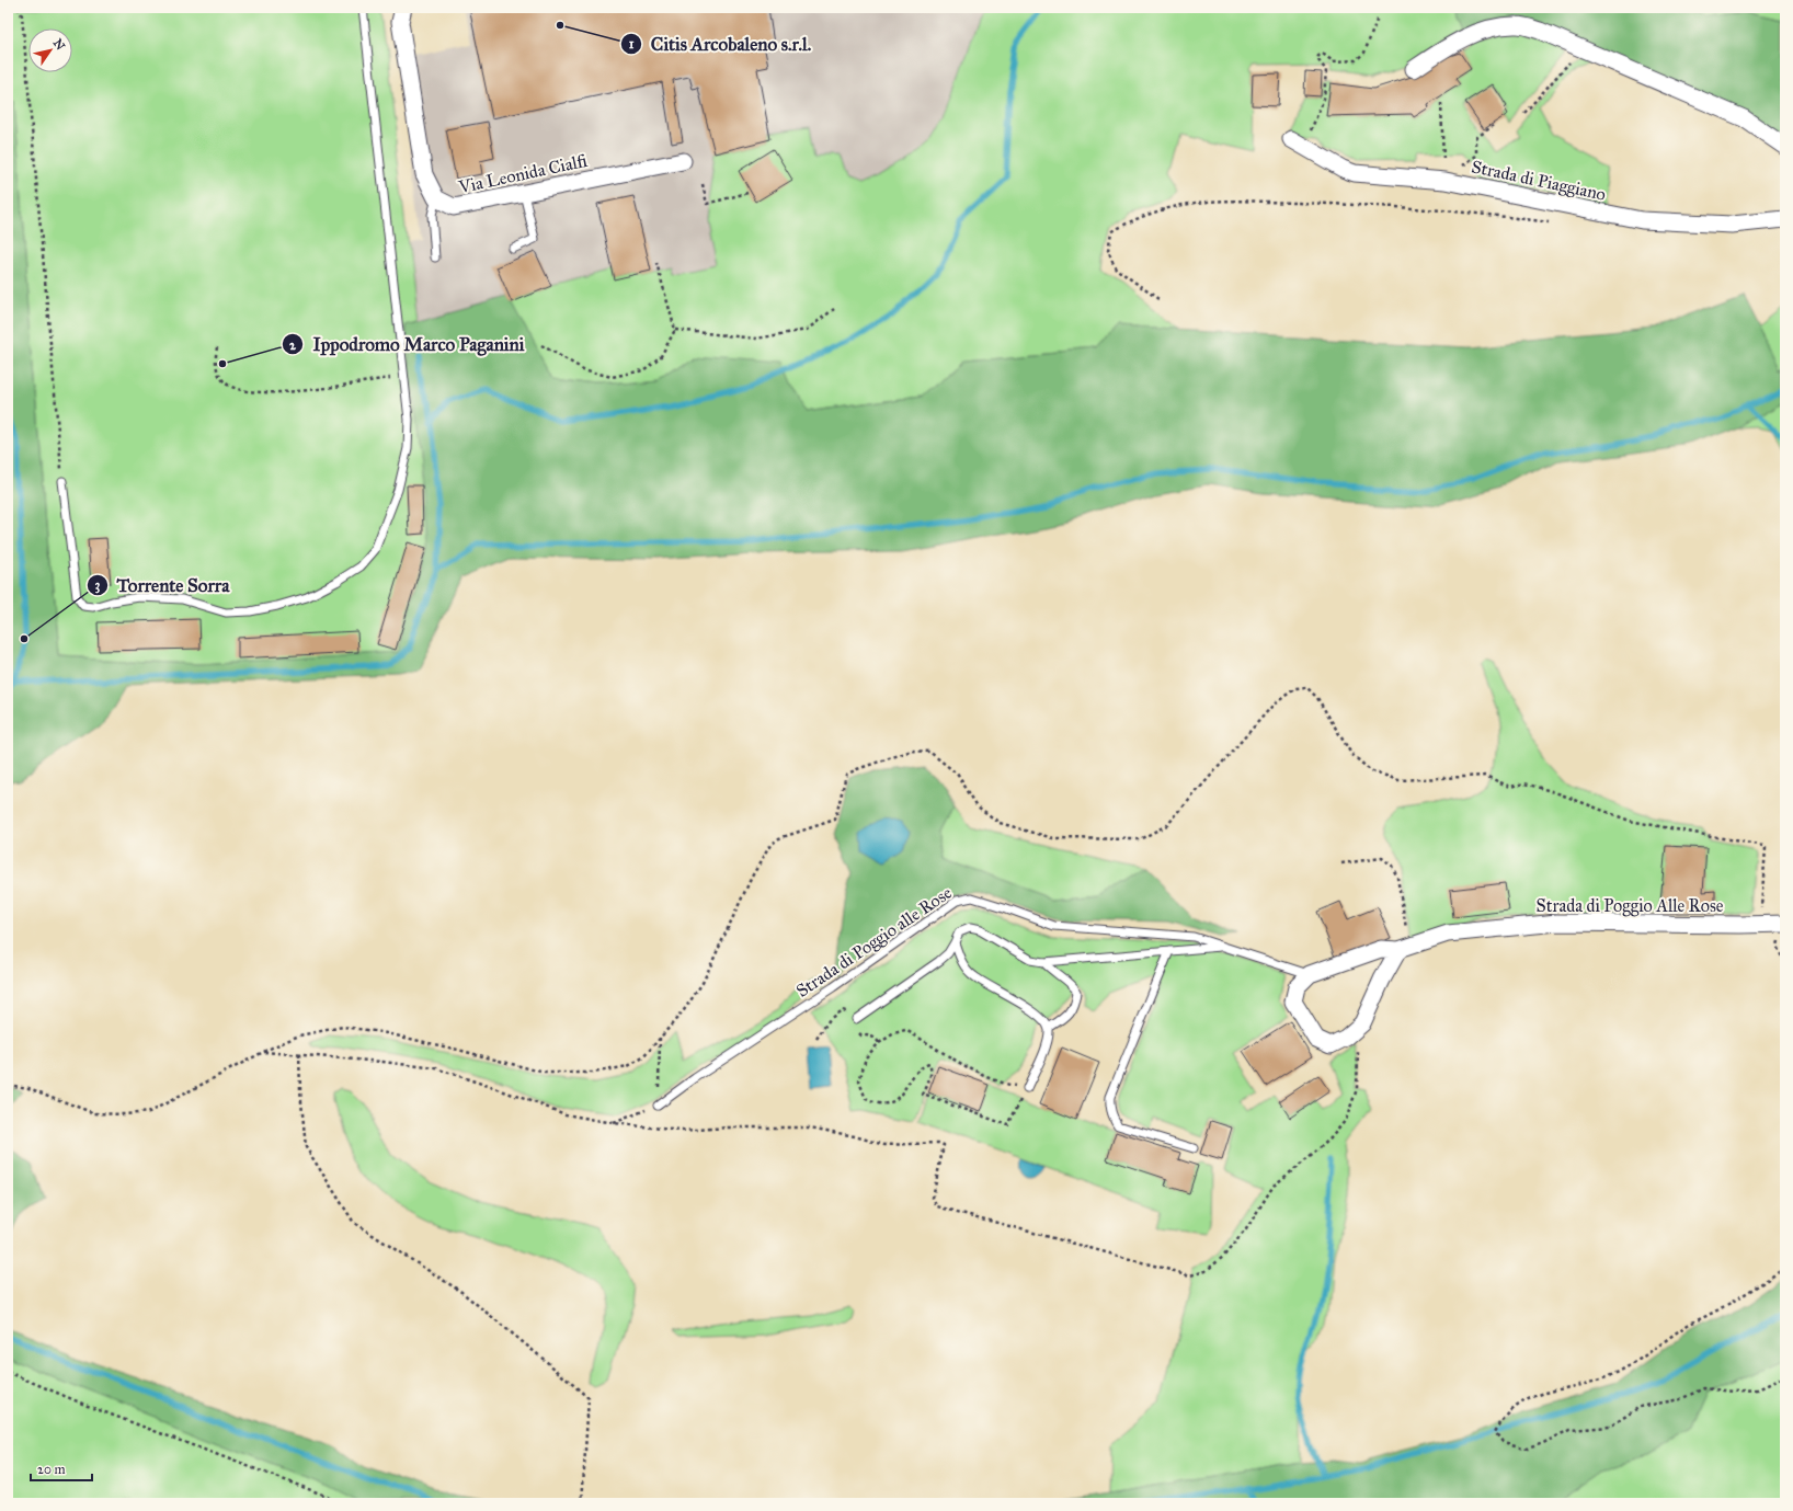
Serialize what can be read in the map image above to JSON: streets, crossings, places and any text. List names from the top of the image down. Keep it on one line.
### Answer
{"streets":{"street":["Via Leonida Cialfi","Strada di Piaggiano","Strada di Poggio Alle Rose"],"lane":["Strada di Poggio alle Rose"]},"crossings":[["Strada di Poggio Alle Rose","Strada di Poggio alle Rose"]],"places":["Citis Arcobaleno s.r.l.","Ippodromo Marco Paganini","Torrente Sorra"],"scale_bar":"20 m","north":"top right"}
